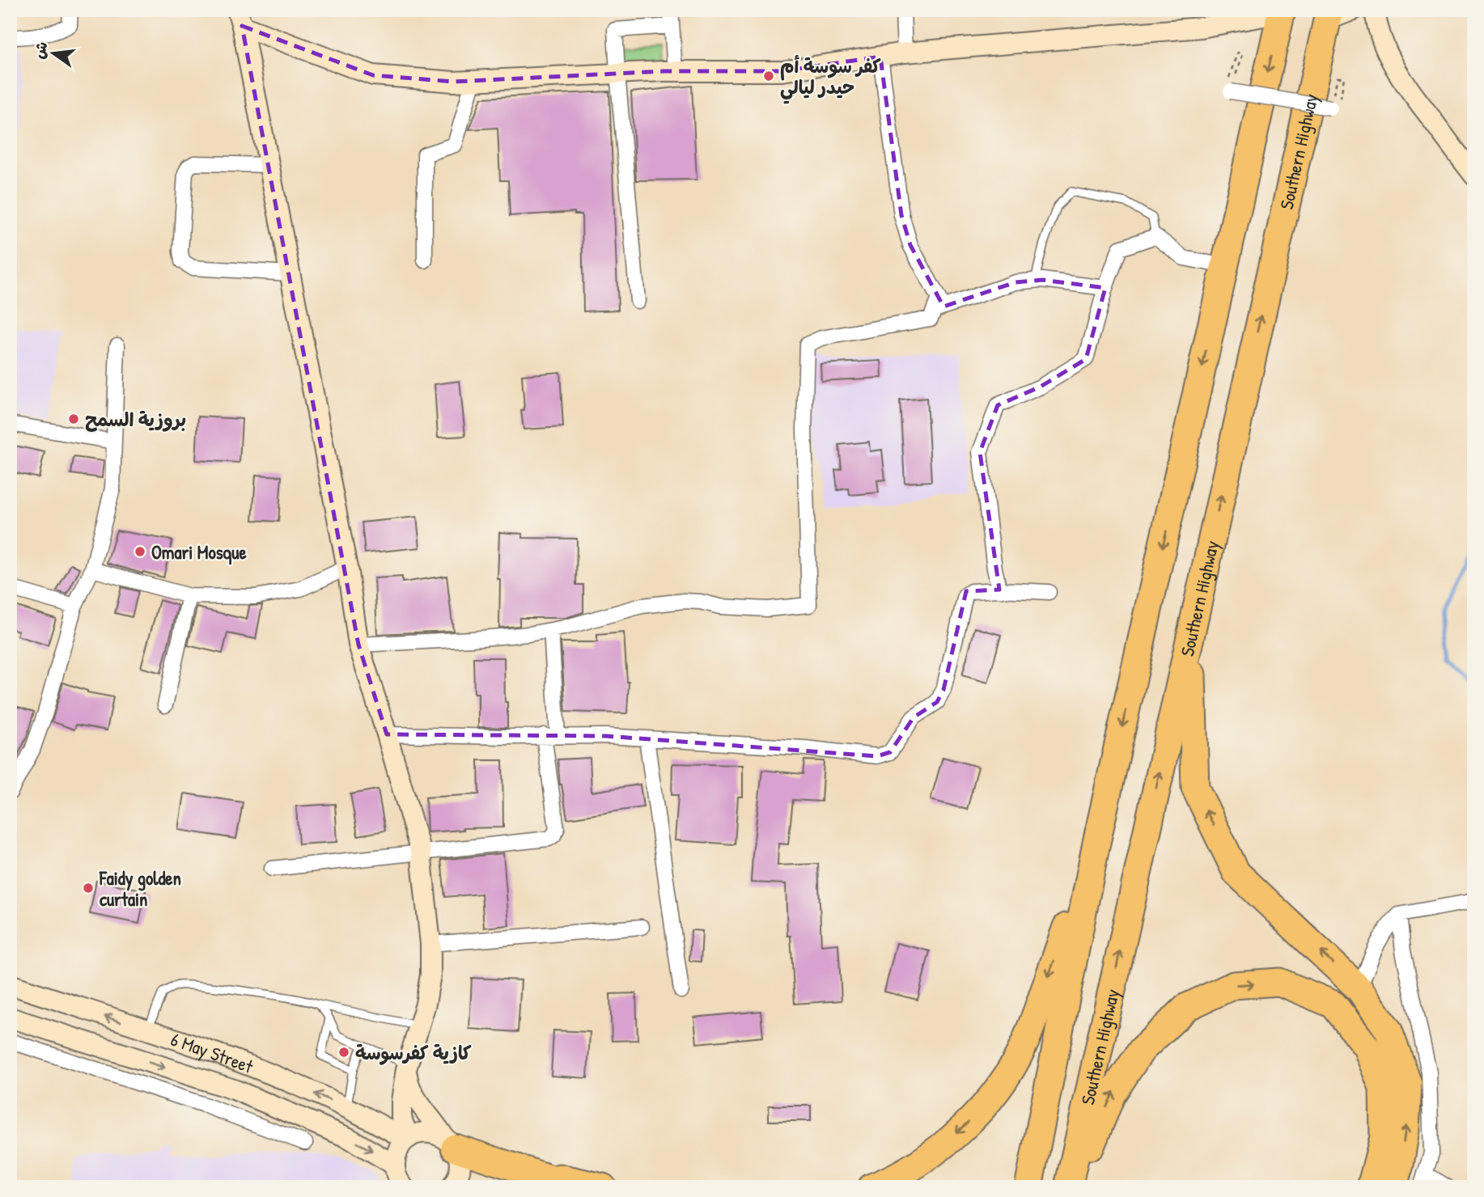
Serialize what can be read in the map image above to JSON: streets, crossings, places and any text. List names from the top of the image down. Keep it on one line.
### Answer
{"streets":{"highway":["Southern Highway"],"street":["6 May Street"]},"places":["كفر سوسة أم حيدر ليالي","بروزية السمح","Omari Mosque","Faidy golden curtain","كازية كفرسوسة"],"north":"left"}
